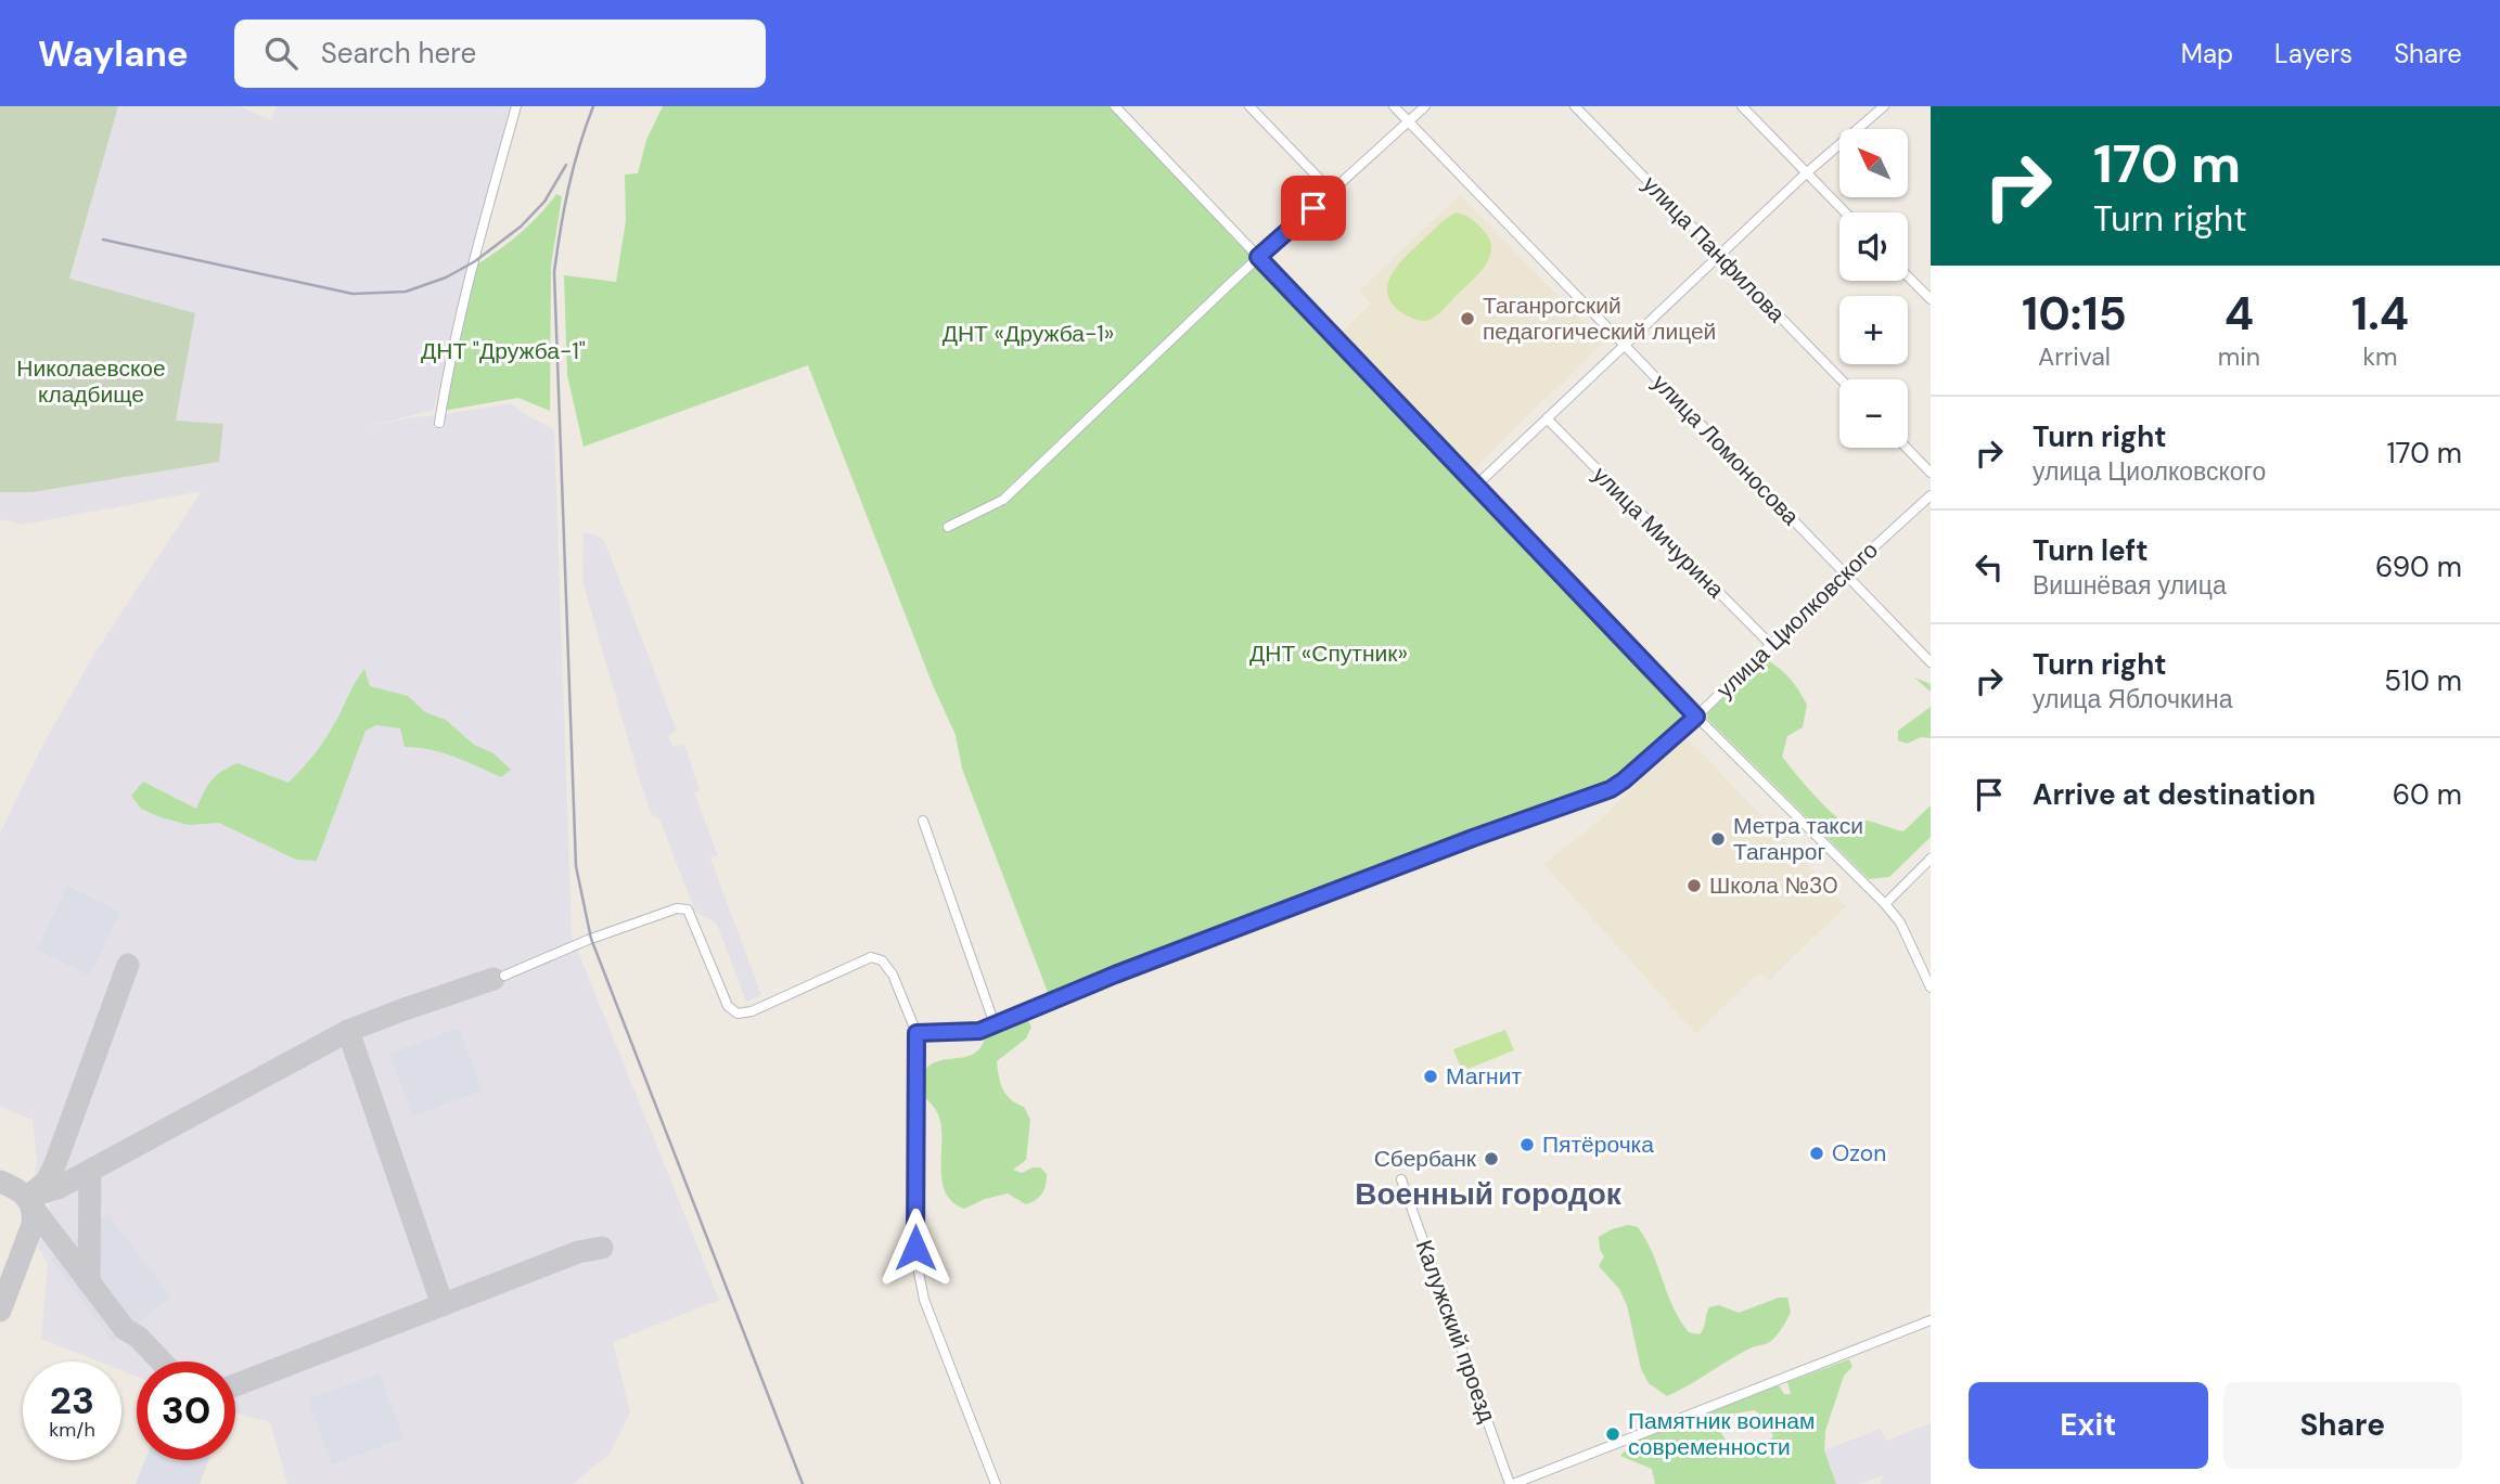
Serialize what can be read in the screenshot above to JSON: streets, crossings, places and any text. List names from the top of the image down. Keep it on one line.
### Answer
{"streets":{"street":["улица Панфилова","улица Ломоносова","улица Мичурина","улица Циолковского","Калужский проезд"]},"crossings":[["улица Ломоносова","улица Циолковского"],["улица Мичурина","улица Циолковского"]],"districts":["Военный городок"],"parks":["ДНТ «Дружба-1»","ДНТ \"Дружба-1\"","Николаевское кладбище","ДНТ «Спутник»"],"places":["Таганрогский педагогический лицей","Метра такси Таганрог","Школа №30","Магнит","Пятёрочка","Ozon","Сбербанк","Памятник воинам современности"],"north":"top left","page":{"header":"Waylane","search":"Search here","nav":["Map","Layers","Share"],"turn":["170 m","Turn right"],"map_buttons":["+","−"],"eta":["10:15","Arrival","4","min","1.4","km"],"list":[{"name":"Turn right","note":"улица Циолковского","value":"170 m"},{"name":"Turn left","note":"Вишнёвая улица","value":"690 m"},{"name":"Turn right","note":"улица Яблочкина","value":"510 m"},{"name":"Arrive at destination","value":"60 m"}],"speed":"23 km/h","limit":"30","buttons":["Exit","Share"]}}
